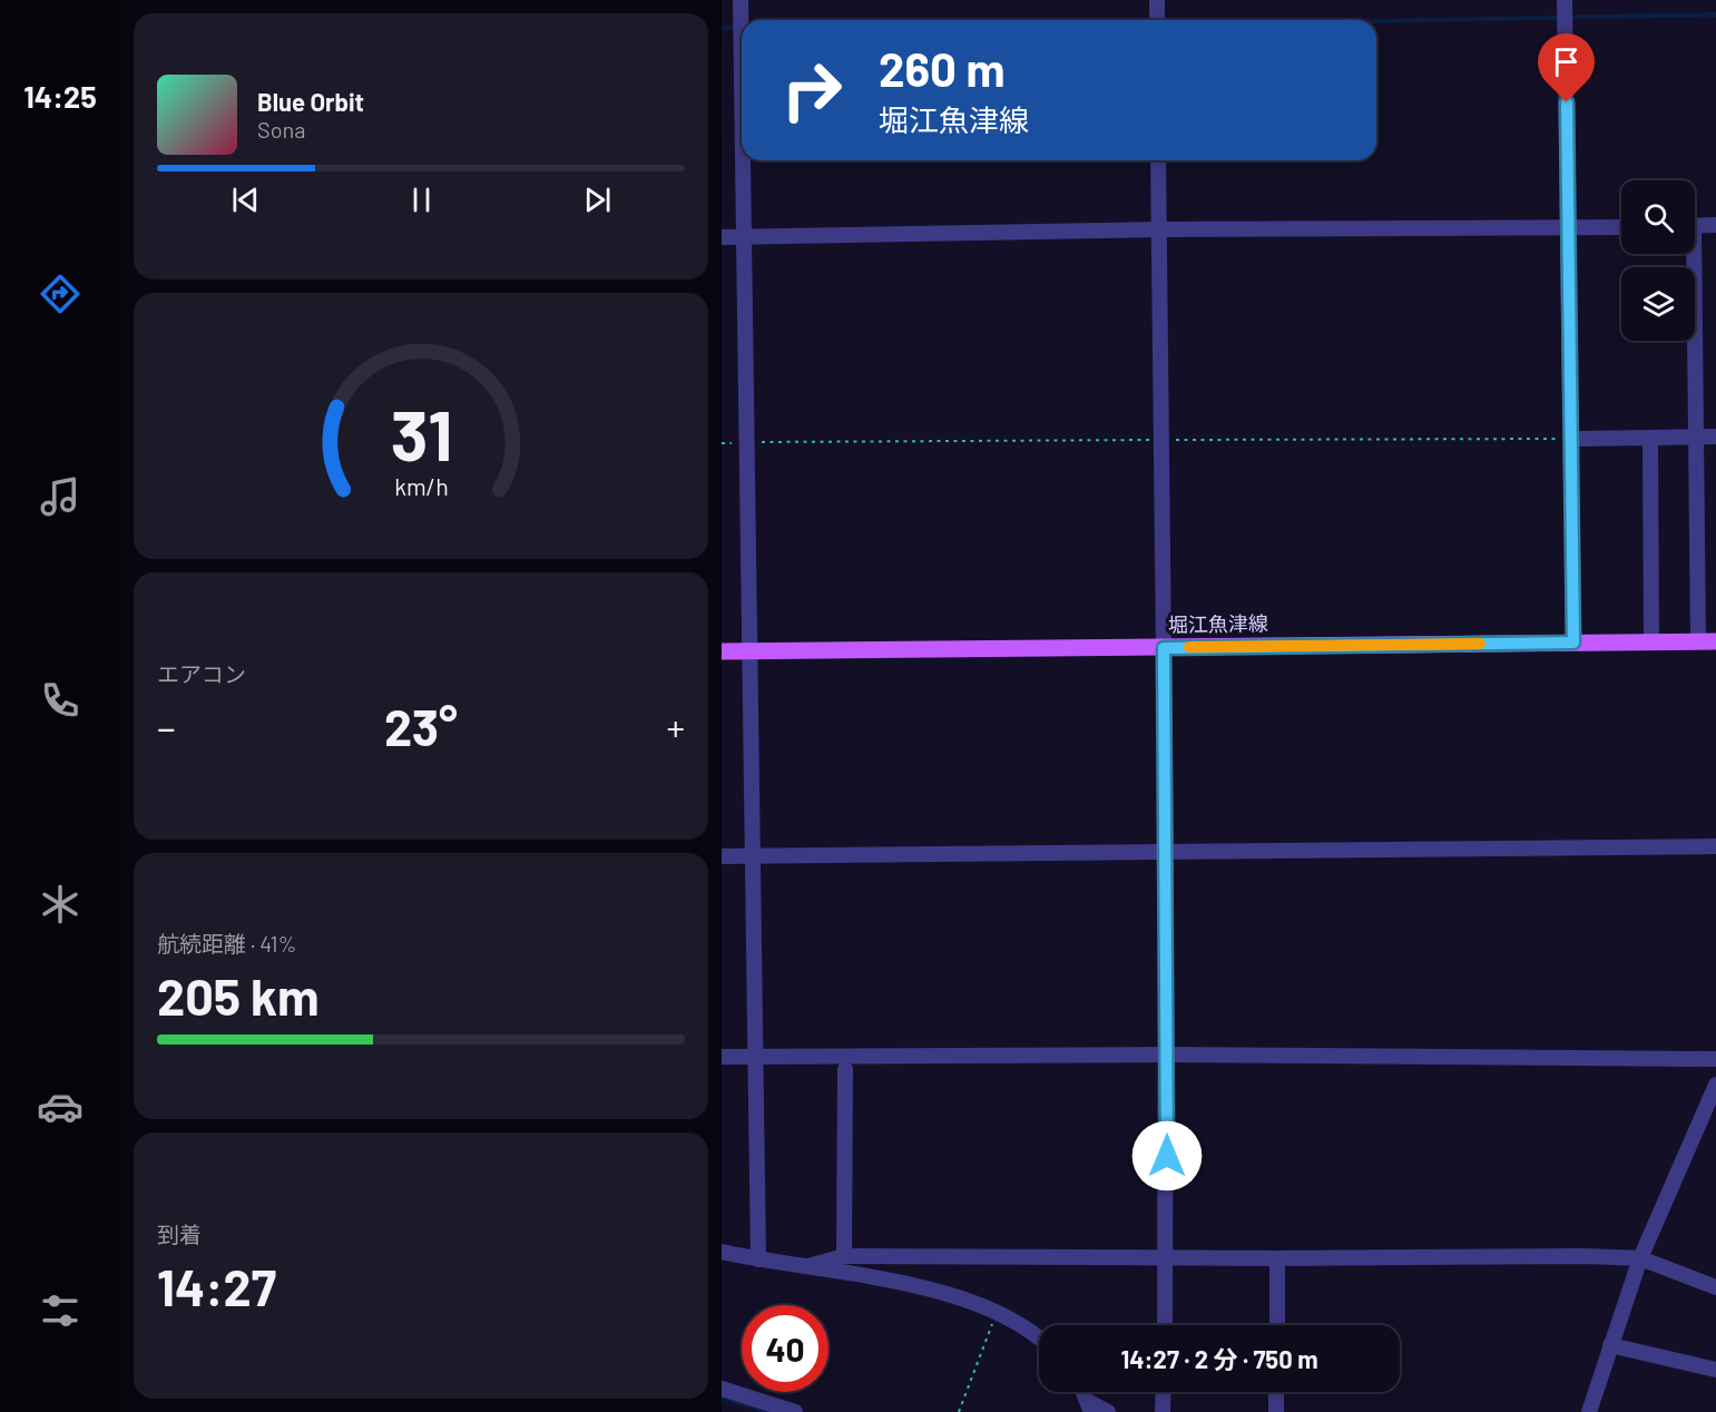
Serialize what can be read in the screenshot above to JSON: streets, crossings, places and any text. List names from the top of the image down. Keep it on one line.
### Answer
{"streets":{"main road":["堀江魚津線"]},"page":{"tabs":"14:25","turn":["260 m","堀江魚津線"],"song":["Blue Orbit","Sona"],"tile":["エアコン",["航続距離 · 41%","205 km"],["到着","14:27"]],"heat":["−","23°","+"],"limit":"40","trip":"14:27 · 2 分 · 750 m","gauge":["31","km/h"]}}
